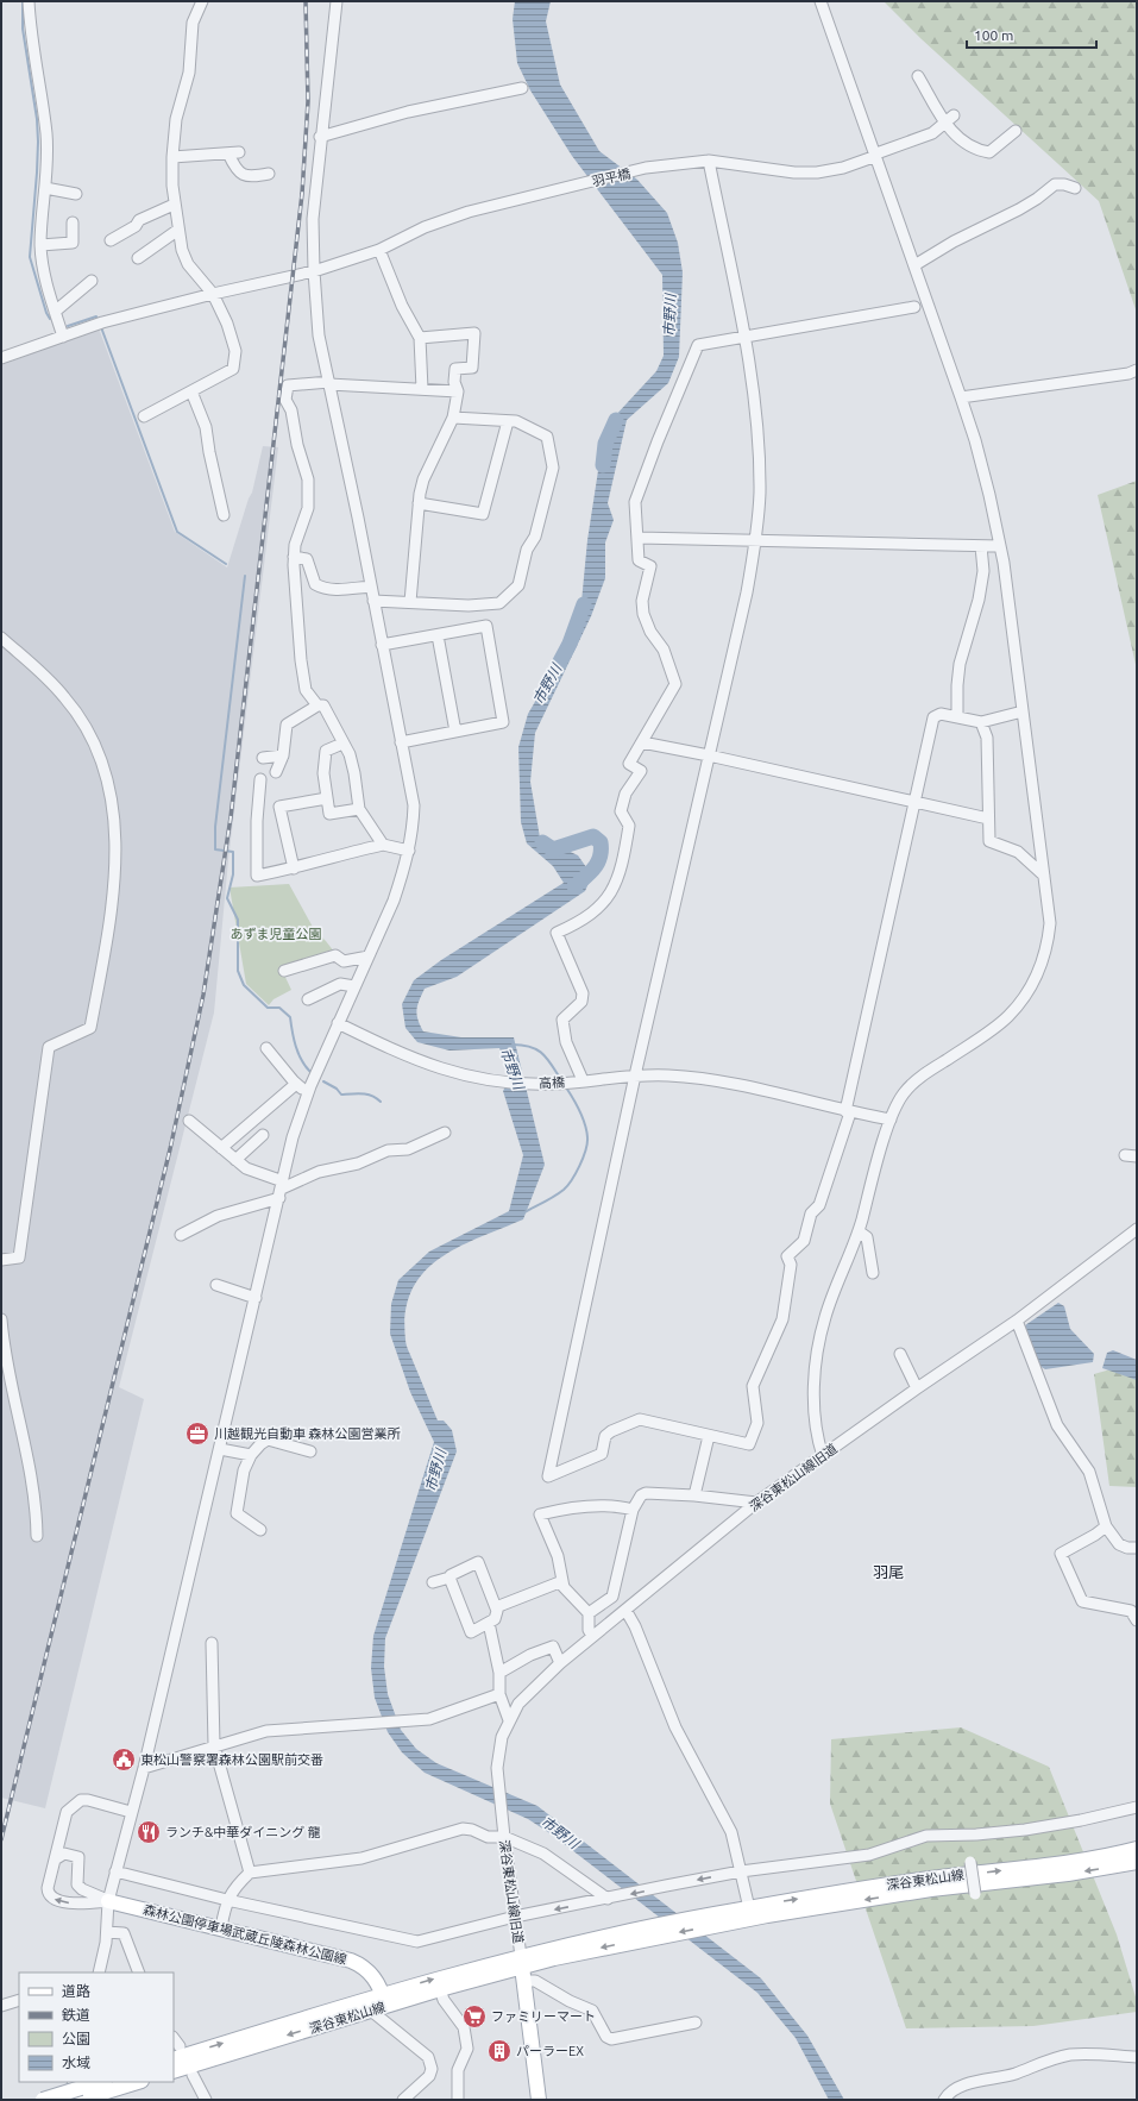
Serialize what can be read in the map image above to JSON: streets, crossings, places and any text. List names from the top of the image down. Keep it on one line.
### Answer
{"streets":{"main road":["深谷東松山線","森林公園停車場武蔵丘陵森林公園線"],"street":["羽平橋","高橋","深谷東松山線旧道"]},"crossings":[["深谷東松山線旧道","深谷東松山線"],["深谷東松山線","森林公園停車場武蔵丘陵森林公園線"]],"districts":["羽尾"],"water":["市野川"],"parks":["あずま児童公園"],"places":{"office":["川越観光自動車 森林公園営業所"],"public building":["東松山警察署森林公園駅前交番"],"restaurant":["ランチ&中華ダイニング 龍"],"supermarket":["ファミリーマート"],"building":["パーラーEX"]},"legend":["道路","鉄道","公園","水域"],"scale_bar":"100 m"}
